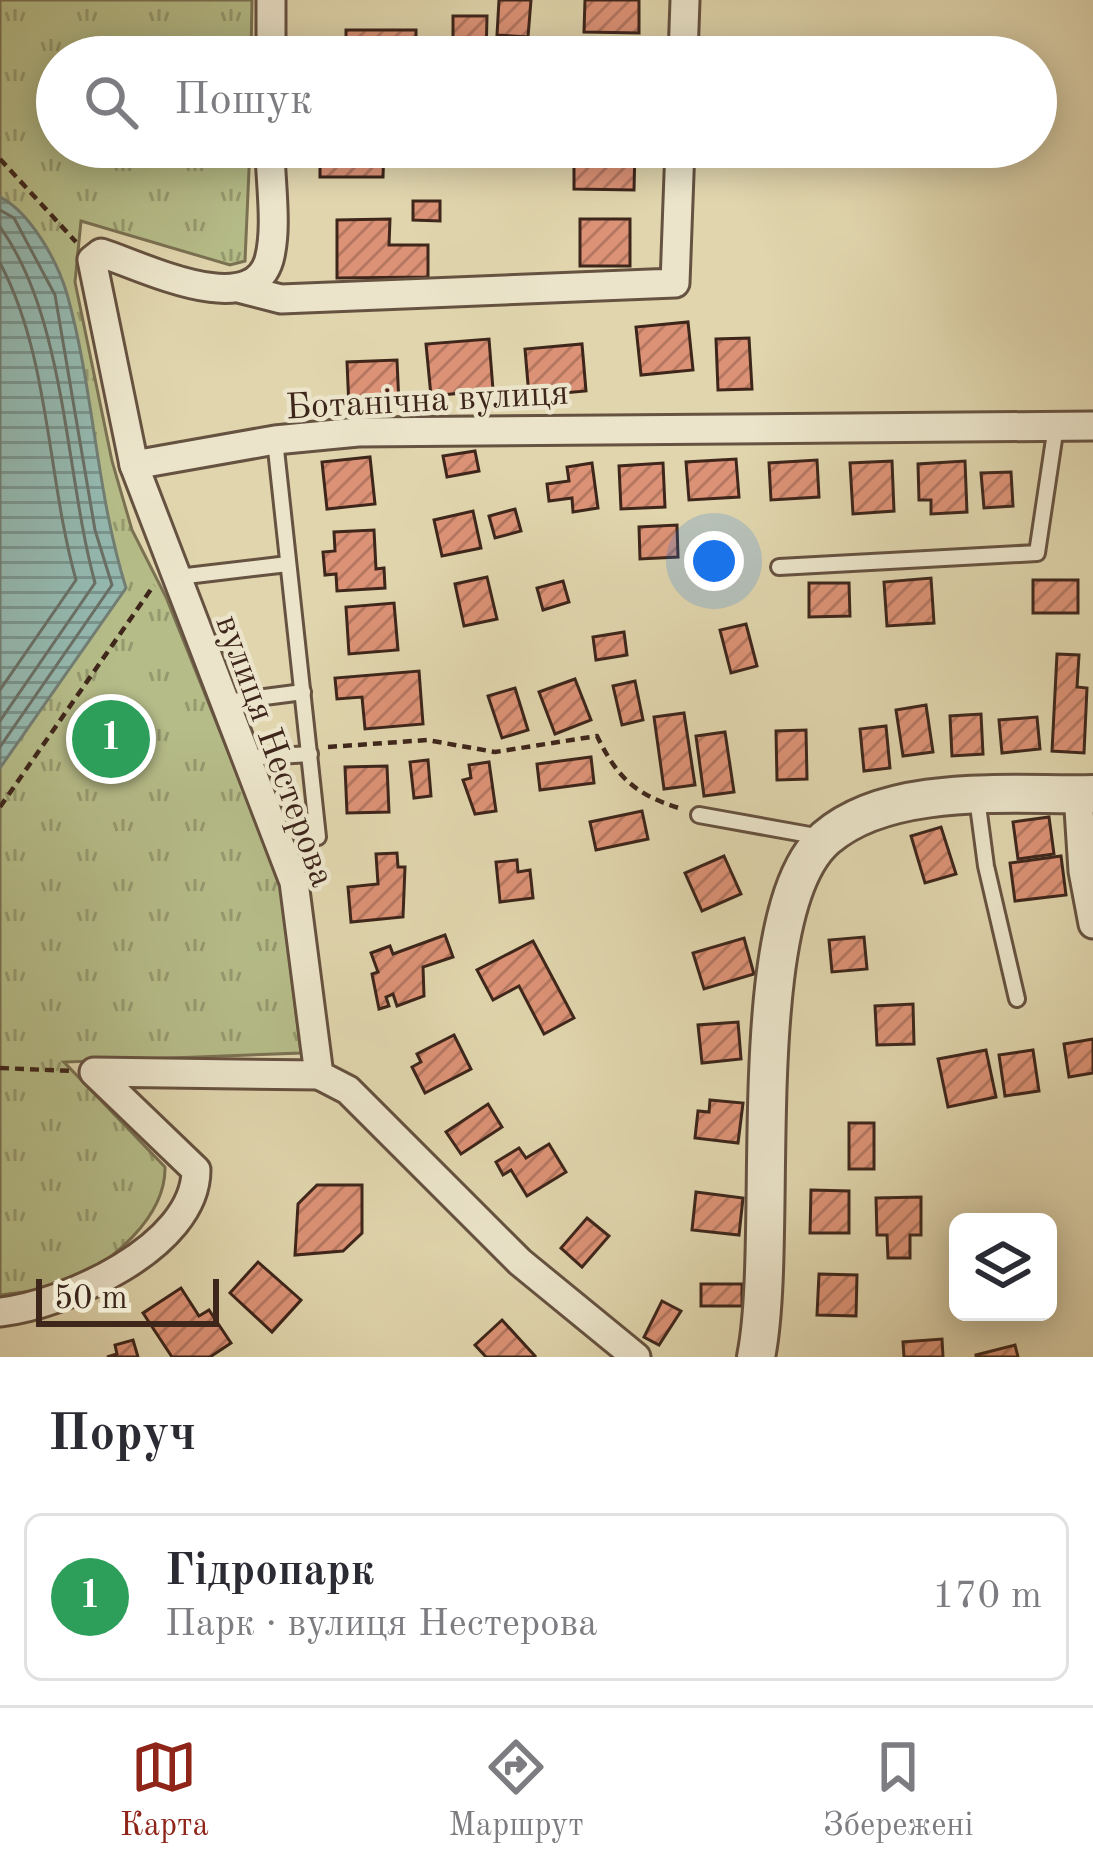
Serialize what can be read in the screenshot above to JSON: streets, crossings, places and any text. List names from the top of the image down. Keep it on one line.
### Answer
{"streets":{"street":["Ботанічна вулиця","вулиця Нестерова"]},"crossings":[["Ботанічна вулиця","вулиця Нестерова"]],"scale_bar":"50 m","page":{"search":"Пошук","pins":"1","scale":"50 m","heading":"Поруч","list":[{"mark":"1","name":"Гідропарк","note":"Парк · вулиця Нестерова","value":"170 m"}],"nav":["Карта","Маршрут","Збережені"]}}
